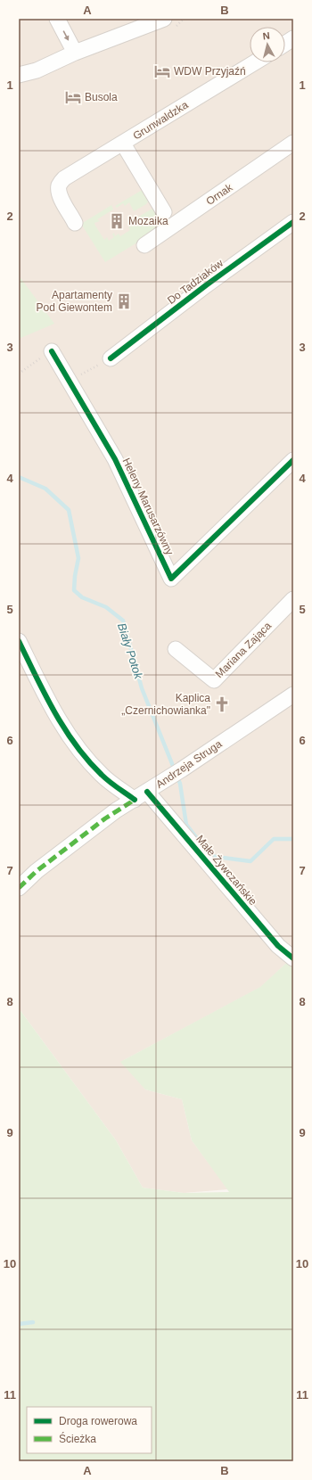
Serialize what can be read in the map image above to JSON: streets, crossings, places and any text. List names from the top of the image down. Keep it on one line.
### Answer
{"streets":{"street":["Grunwaldzka","Ornak","Do Tadziaków","Heleny Marusarzówny","Mariana Zająca","Andrzeja Struga","Małe Żywczańskie"]},"crossings":[["Andrzeja Struga","Małe Żywczańskie"]],"water":["Biały Potok"],"places":{"hotel":["WDW Przyjaźń","Busola"],"building":["Mozaika","Apartamenty Pod Giewontem"],"church":["Kaplica „Czernichowianka\""]},"legend":["Droga rowerowa","Ścieżka"],"north":"top","grid":{"columns":["A","B"],"rows":["1","2","3","4","5","6","7","8","9","10","11"]}}
